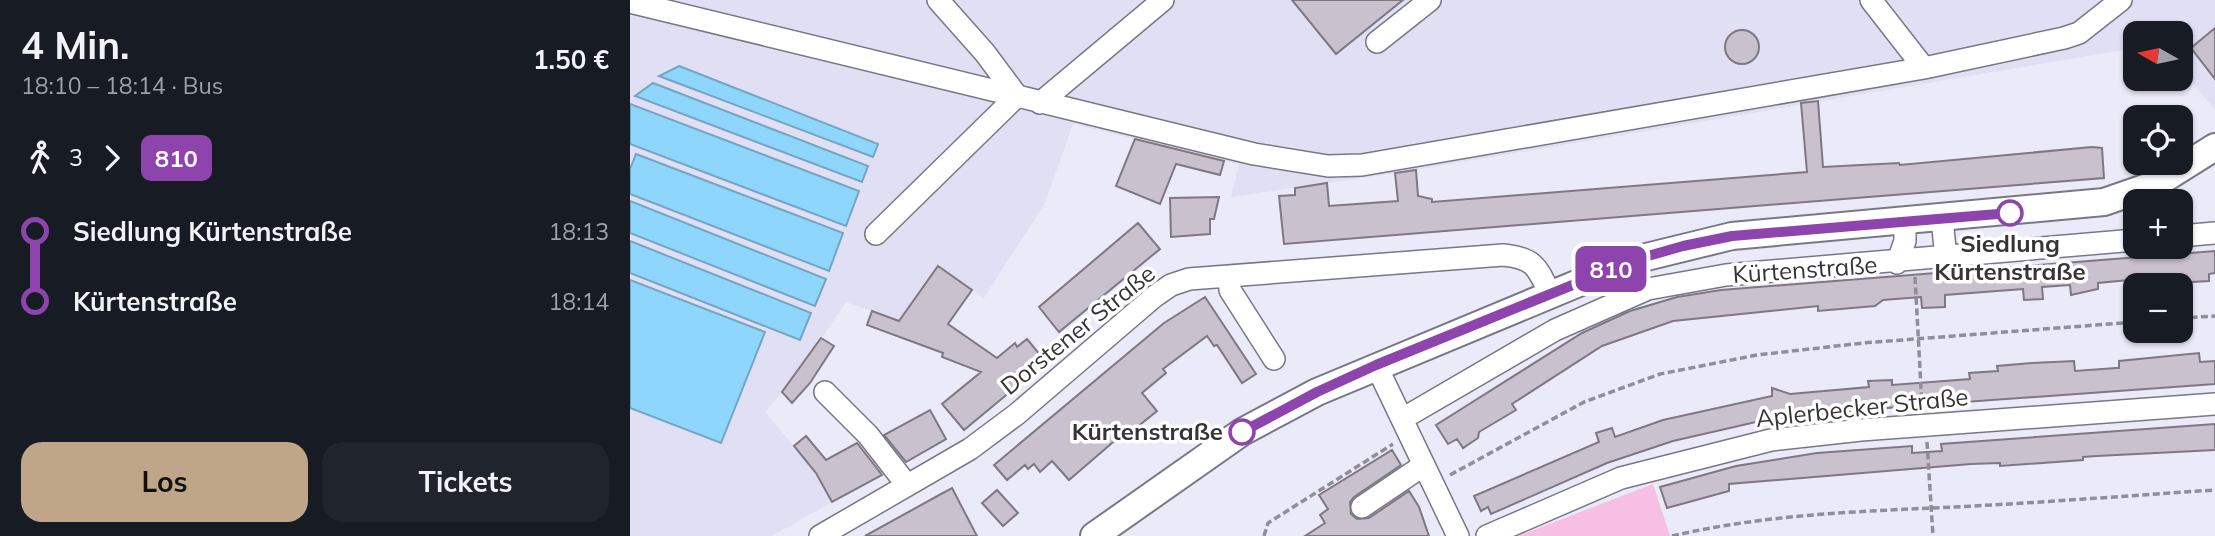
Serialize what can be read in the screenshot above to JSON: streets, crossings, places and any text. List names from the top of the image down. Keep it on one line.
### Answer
{"streets":{"main road":["Kürtenstraße"],"street":["Dorstener Straße","Aplerbecker Straße"]},"crossings":[["Kürtenstraße","Dorstener Straße"]],"places":["Siedlung Kürtenstraße","Kürtenstraße"],"lines":["bus line 810"],"north":"left","page":{"heading":["4 Min.","18:10 – 18:14 · Bus","1.50 €"],"on_map":"810","map_buttons":["+","−"],"legs":["3","810"],"list":[{"name":"Siedlung Kürtenstraße","value":"18:13"},{"name":"Kürtenstraße","value":"18:14"}],"buttons":["Los","Tickets"]}}
